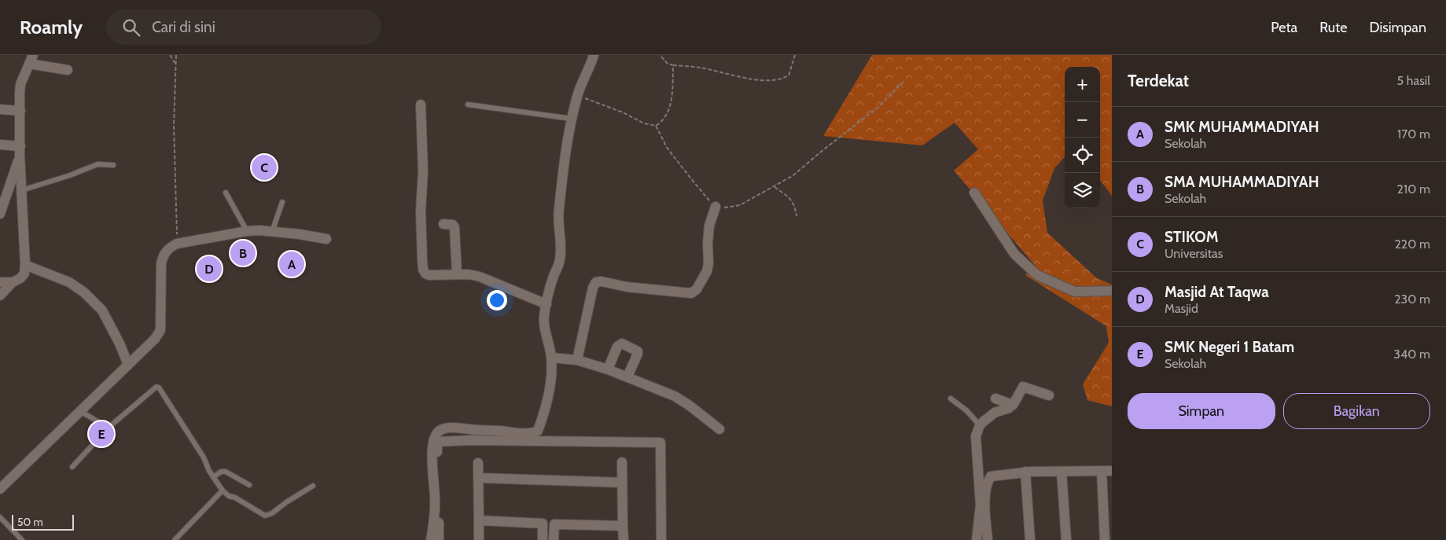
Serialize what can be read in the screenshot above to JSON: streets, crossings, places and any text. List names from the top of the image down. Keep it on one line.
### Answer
{"scale_bar":"50 m","page":{"header":"Roamly","search":"Cari di sini","nav":["Peta","Rute","Disimpan"],"heading":["Terdekat","5 hasil"],"map_buttons":["+","−"],"list":[{"mark":"A","name":"SMK MUHAMMADIYAH","note":"Sekolah","value":"170 m"},{"mark":"B","name":"SMA MUHAMMADIYAH","note":"Sekolah","value":"210 m"},{"mark":"C","name":"STIKOM","note":"Universitas","value":"220 m"},{"mark":"D","name":"Masjid At Taqwa","note":"Masjid","value":"230 m"},{"mark":"E","name":"SMK Negeri 1 Batam","note":"Sekolah","value":"340 m"}],"pins":["C","B","A","D","E"],"buttons":["Simpan","Bagikan"],"scale":"50 m"}}
